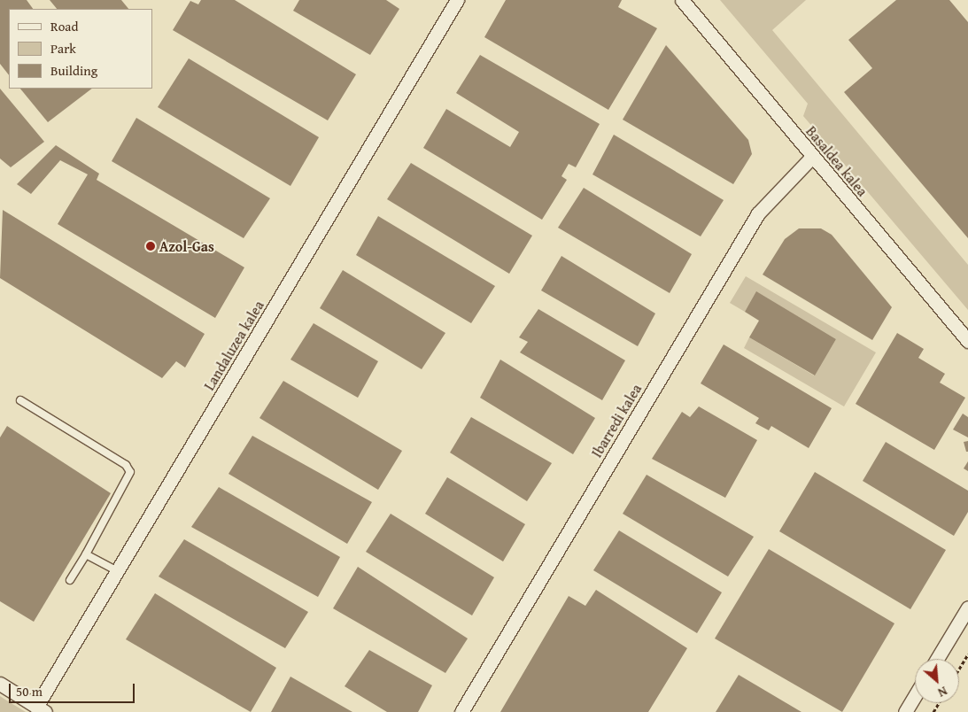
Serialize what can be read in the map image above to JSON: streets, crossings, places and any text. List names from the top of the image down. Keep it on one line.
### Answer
{"streets":{"street":["Basaldea kalea","Landaluzea kalea","Ibarredi kalea"]},"crossings":[["Basaldea kalea","Ibarredi kalea"]],"places":["Azol-Gas"],"legend":["Road","Park","Building"],"scale_bar":"50 m","north":"bottom right"}
